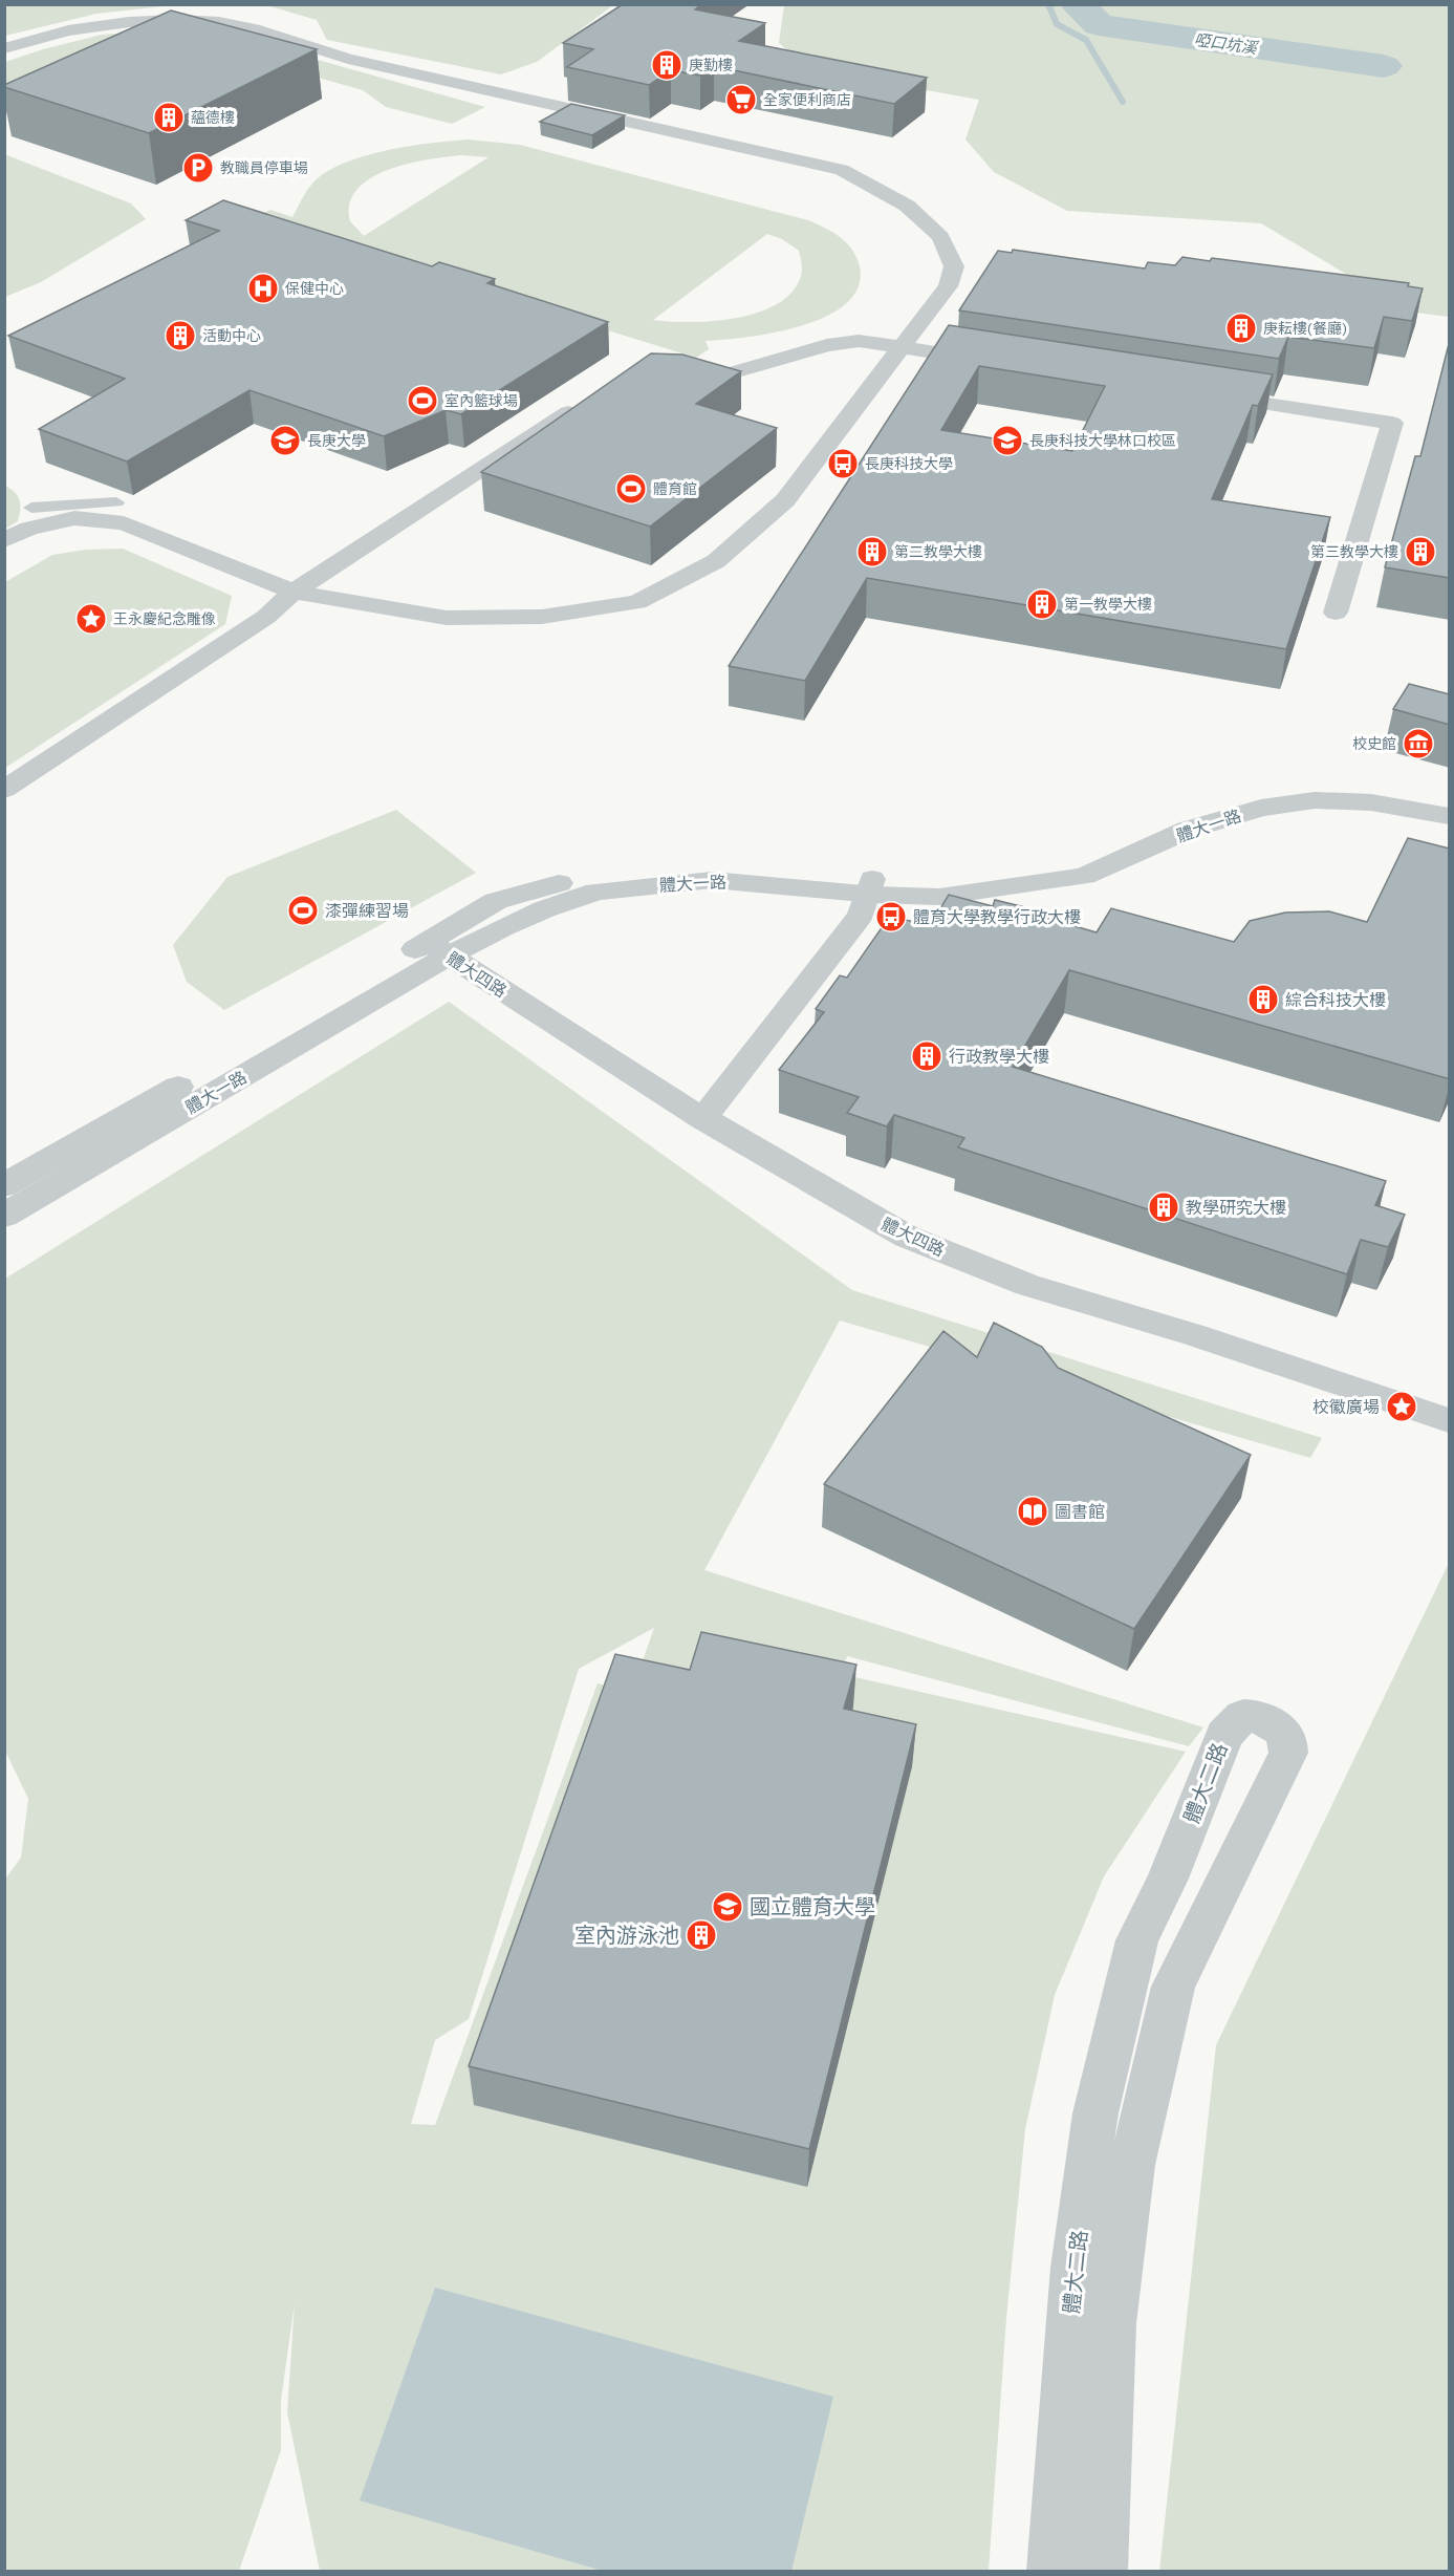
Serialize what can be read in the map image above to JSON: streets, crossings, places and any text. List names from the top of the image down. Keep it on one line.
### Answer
{"streets":{"street":["體大一路","體大四路","體大二路"]},"crossings":[["體大一路","體大四路"]],"water":["啞口坑溪"],"places":{"building":["庚勤樓","蘊德樓","庚耘樓(餐廳)","活動中心","第二教學大樓","第三教學大樓","第一教學大樓","綜合科技大樓","行政教學大樓","教學研究大樓","室內游泳池"],"supermarket":["全家便利商店"],"parking":["教職員停車場"],"hospital":["保健中心"],"sports":["室內籃球場","體育館","漆彈練習場"],"school or university":["長庚大學","長庚科技大學林口校區","國立體育大學"],"bus stop":["長庚科技大學","體育大學教學行政大樓"],"place":["王永慶紀念雕像","校徽廣場"],"museum":["校史館"],"library":["圖書館"]}}
